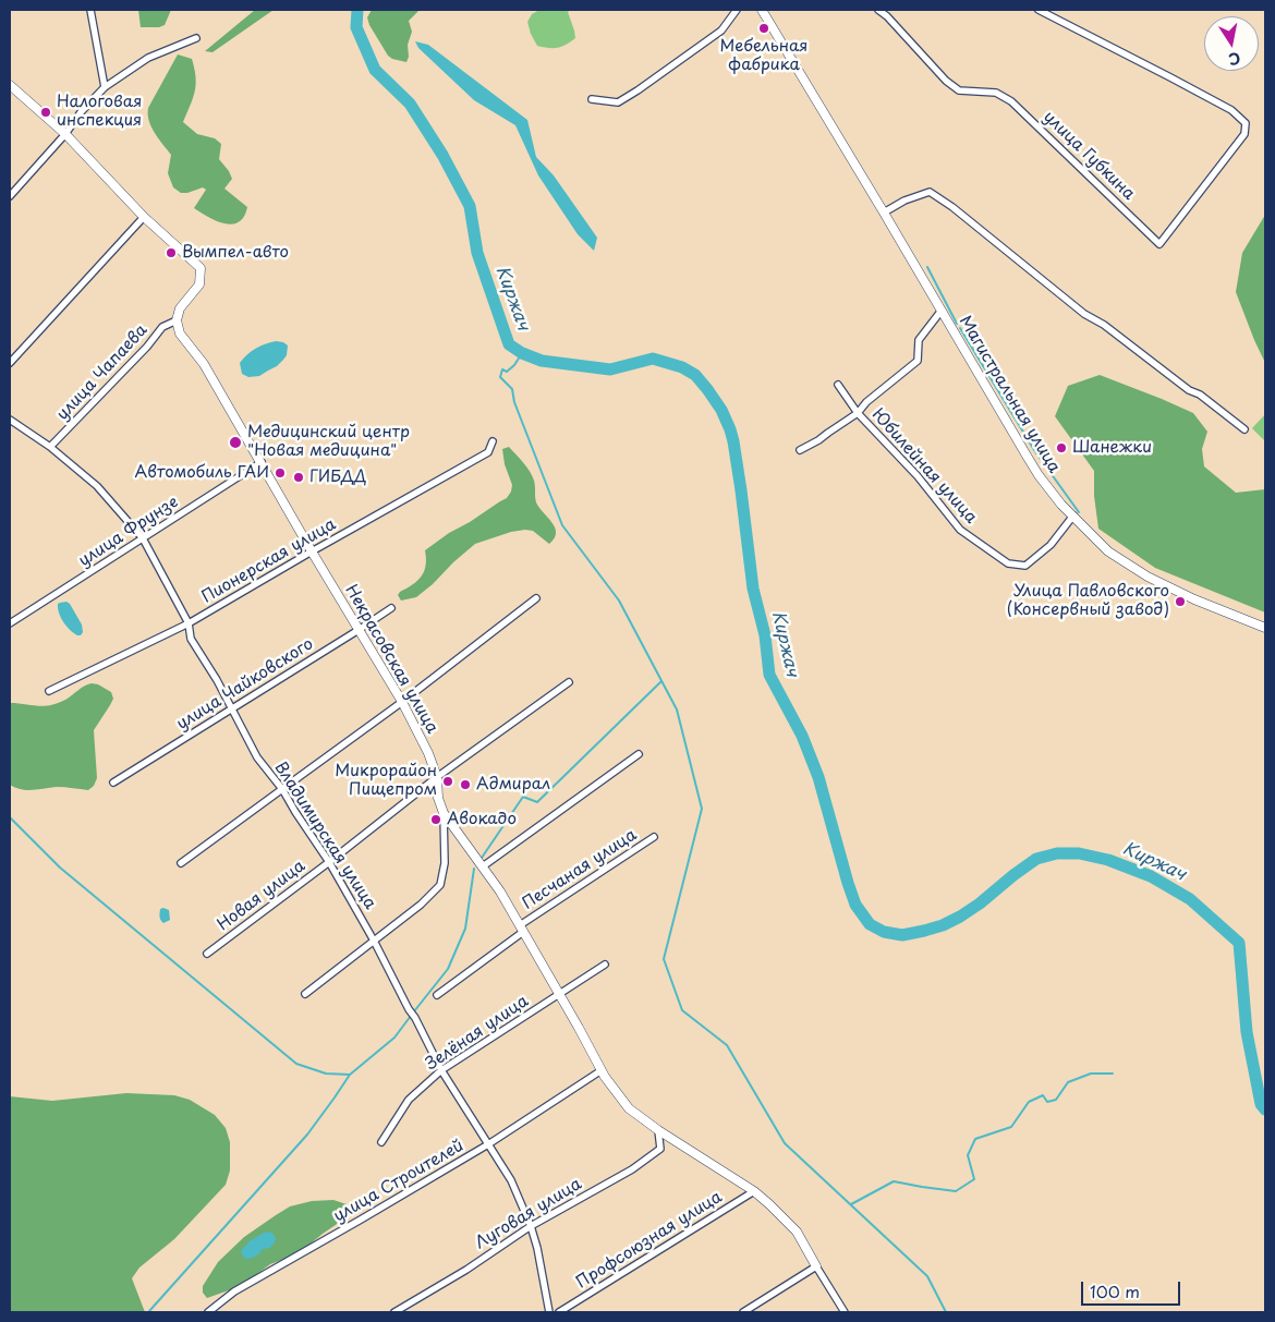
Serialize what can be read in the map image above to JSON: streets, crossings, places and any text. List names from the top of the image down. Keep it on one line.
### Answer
{"streets":{"street":["улица Губкина","улица Чапаева","Магистральная улица","Юбилейная улица","улица Фрунзе","Пионерская улица","Некрасовская улица","улица Чайковского","Владимирская улица","Песчаная улица","Новая улица","Зелёная улица","улица Строителей","Луговая улица","Профсоюзная улица"]},"crossings":[["улица Чапаева","Некрасовская улица"],["улица Чапаева","Владимирская улица"],["Магистральная улица","Юбилейная улица"],["улица Фрунзе","Некрасовская улица"],["улица Фрунзе","Владимирская улица"],["Пионерская улица","Некрасовская улица"],["Пионерская улица","Владимирская улица"],["Некрасовская улица","улица Чайковского"],["Некрасовская улица","Песчаная улица"],["Некрасовская улица","Новая улица"],["Некрасовская улица","Зелёная улица"],["Некрасовская улица","улица Строителей"],["Некрасовская улица","Луговая улица"],["Некрасовская улица","Профсоюзная улица"],["улица Чайковского","Владимирская улица"],["Владимирская улица","Новая улица"],["Владимирская улица","Зелёная улица"],["Владимирская улица","улица Строителей"],["Владимирская улица","Луговая улица"]],"water":["Киржач"],"places":["Мебельная фабрика","Налоговая инспекция","Вымпел-авто","Медицинский центр \"Новая медицина\"","Шанежки","Автомобиль ГАИ","ГИБДД","Улица Павловского (Консервный завод)","Микрорайон Пищепром","Адмирал","Авокадо"],"scale_bar":"100 m","north":"bottom"}
